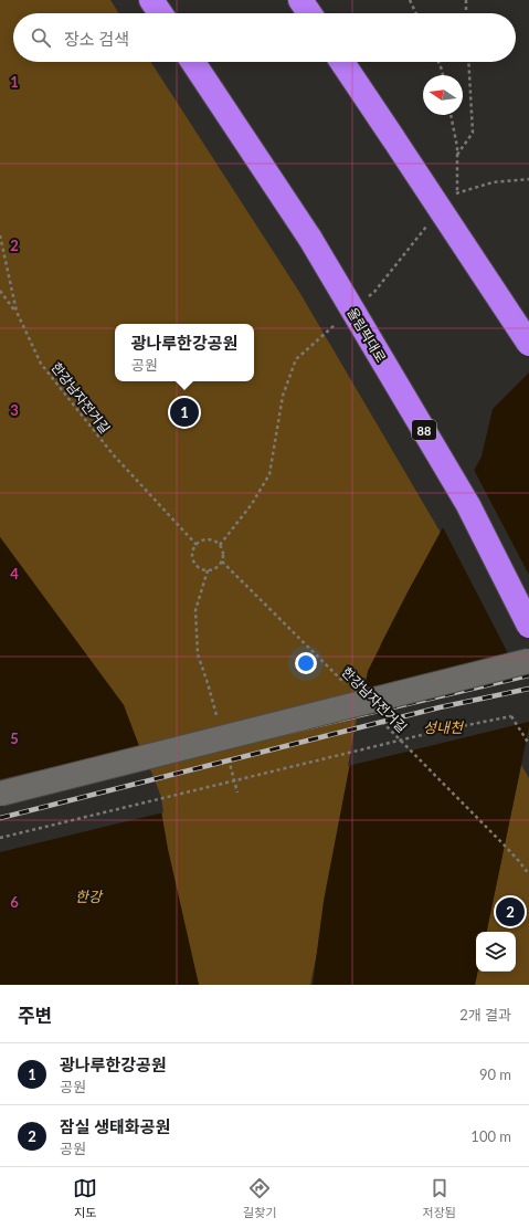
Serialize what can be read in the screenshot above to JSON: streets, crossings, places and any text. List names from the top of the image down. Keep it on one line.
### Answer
{"streets":{"highway":["올림픽대로","88"],"path":["한강남자전거길"]},"water":["성내천","한강"],"north":"left","page":{"search":"장소 검색","popup":["광나루한강공원","공원"],"pins":["1","2"],"heading":["주변","2개 결과"],"list":[{"mark":"1","name":"광나루한강공원","note":"공원","value":"90 m"},{"mark":"2","name":"잠실 생태화공원","note":"공원","value":"100 m"}],"nav":["지도","길찾기","저장됨"]},"grid":{"rows":["1","2","3","4","5","6"]}}
